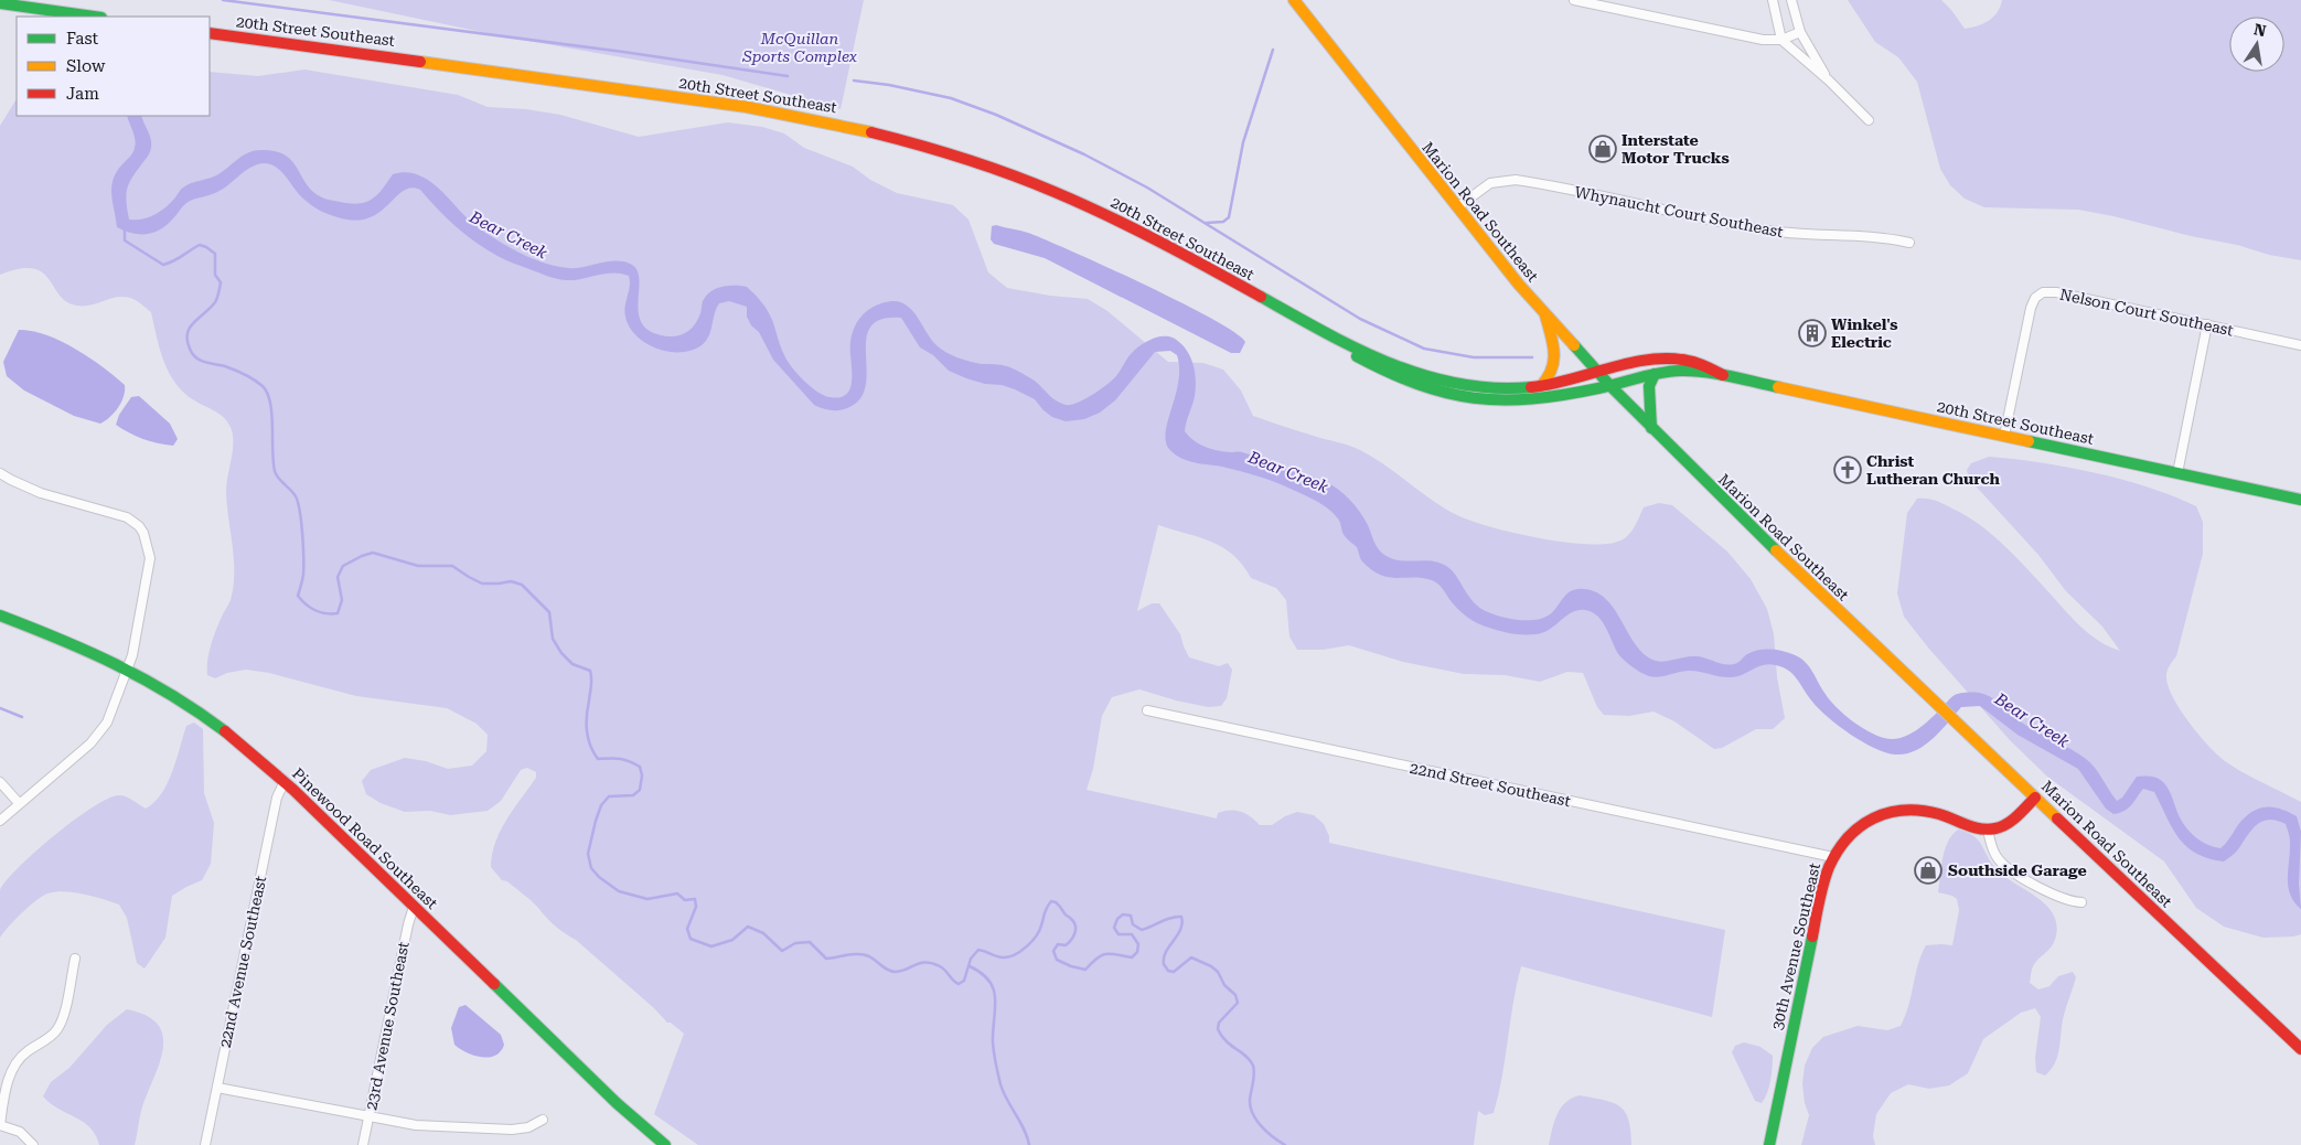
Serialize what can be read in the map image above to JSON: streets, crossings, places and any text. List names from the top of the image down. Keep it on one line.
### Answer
{"streets":{"street":["20th Street Southeast","Marion Road Southeast","Whynaucht Court Southeast","Nelson Court Southeast","22nd Street Southeast","Pinewood Road Southeast","30th Avenue Southeast","22nd Avenue Southeast","23rd Avenue Southeast"]},"crossings":[["20th Street Southeast","Marion Road Southeast"],["20th Street Southeast","Nelson Court Southeast"],["Marion Road Southeast","Whynaucht Court Southeast"],["22nd Street Southeast","30th Avenue Southeast"],["Pinewood Road Southeast","22nd Avenue Southeast"],["Pinewood Road Southeast","23rd Avenue Southeast"]],"water":["Bear Creek"],"parks":["McQuillan Sports Complex"],"places":{"shop":["Interstate Motor Trucks","Southside Garage"],"building":["Winkel's Electric"],"church":["Christ Lutheran Church"]},"legend":["Fast","Slow","Jam"],"north":"top"}
